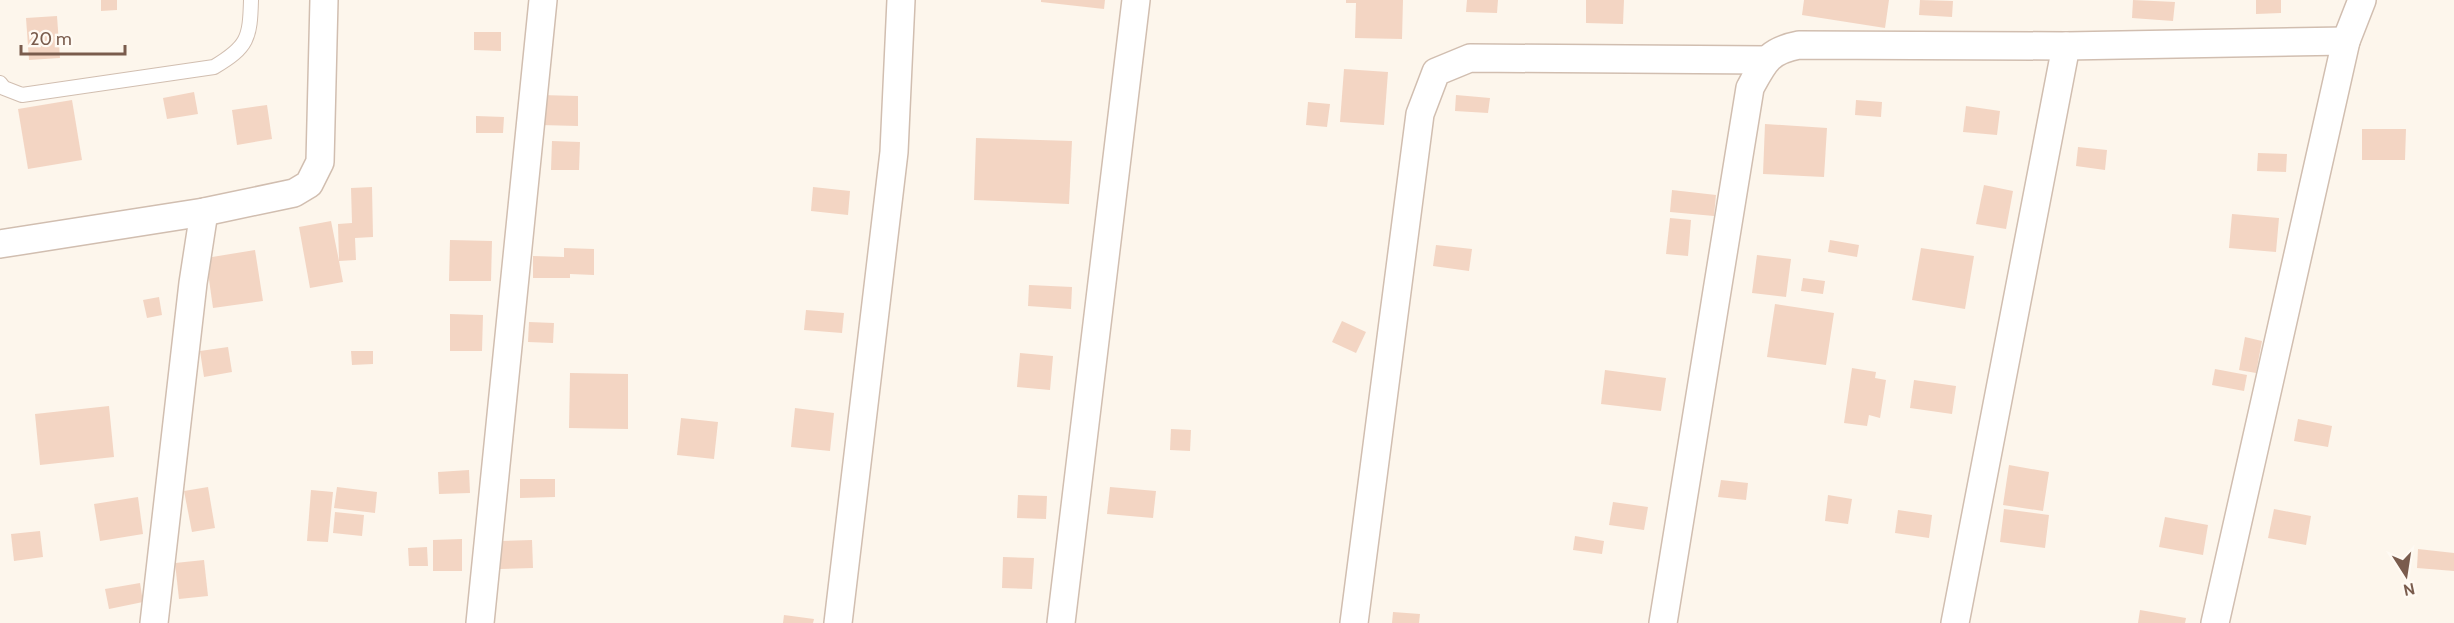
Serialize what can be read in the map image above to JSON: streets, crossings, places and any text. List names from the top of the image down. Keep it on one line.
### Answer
{"scale_bar":"20 m","north":"bottom"}
